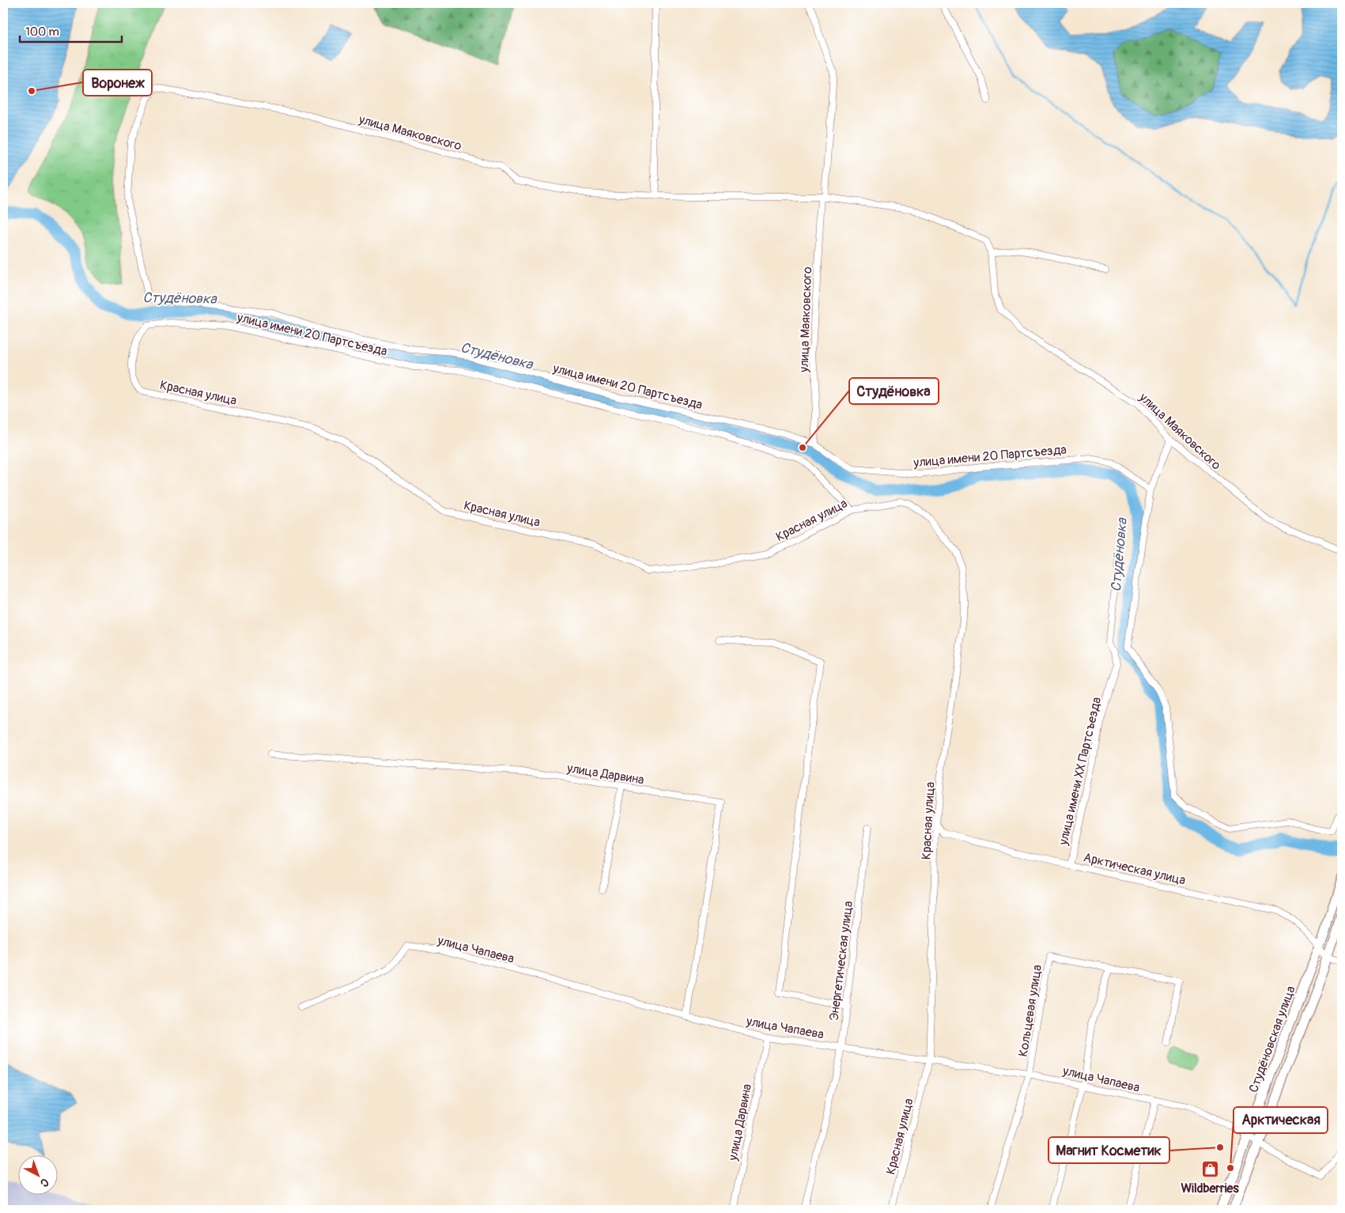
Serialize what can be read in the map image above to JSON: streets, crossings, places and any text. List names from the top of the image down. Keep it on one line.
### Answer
{"streets":{"main road":["Студёновская улица"],"street":["улица Маяковского","улица имени 20 Партсъезда","Красная улица","улица имени ХХ Партсъезда","улица Дарвина","Арктическая улица","улица Чапаева","Энергетическая улица","Кольцевая улица"]},"crossings":[["улица Маяковского","улица имени 20 Партсъезда"],["улица имени 20 Партсъезда","Красная улица"],["Красная улица","Арктическая улица"],["Красная улица","улица Чапаева"],["улица имени ХХ Партсъезда","Арктическая улица"],["улица Дарвина","улица Чапаева"],["Арктическая улица","Студёновская улица"],["улица Чапаева","Энергетическая улица"],["улица Чапаева","Кольцевая улица"],["улица Чапаева","Студёновская улица"]],"water":["Студёновка"],"places":{"other":["Воронеж","Студёновка","Магнит Косметик","Арктическая"],"shop":["Wildberries"]},"scale_bar":"100 m","north":"bottom right"}
